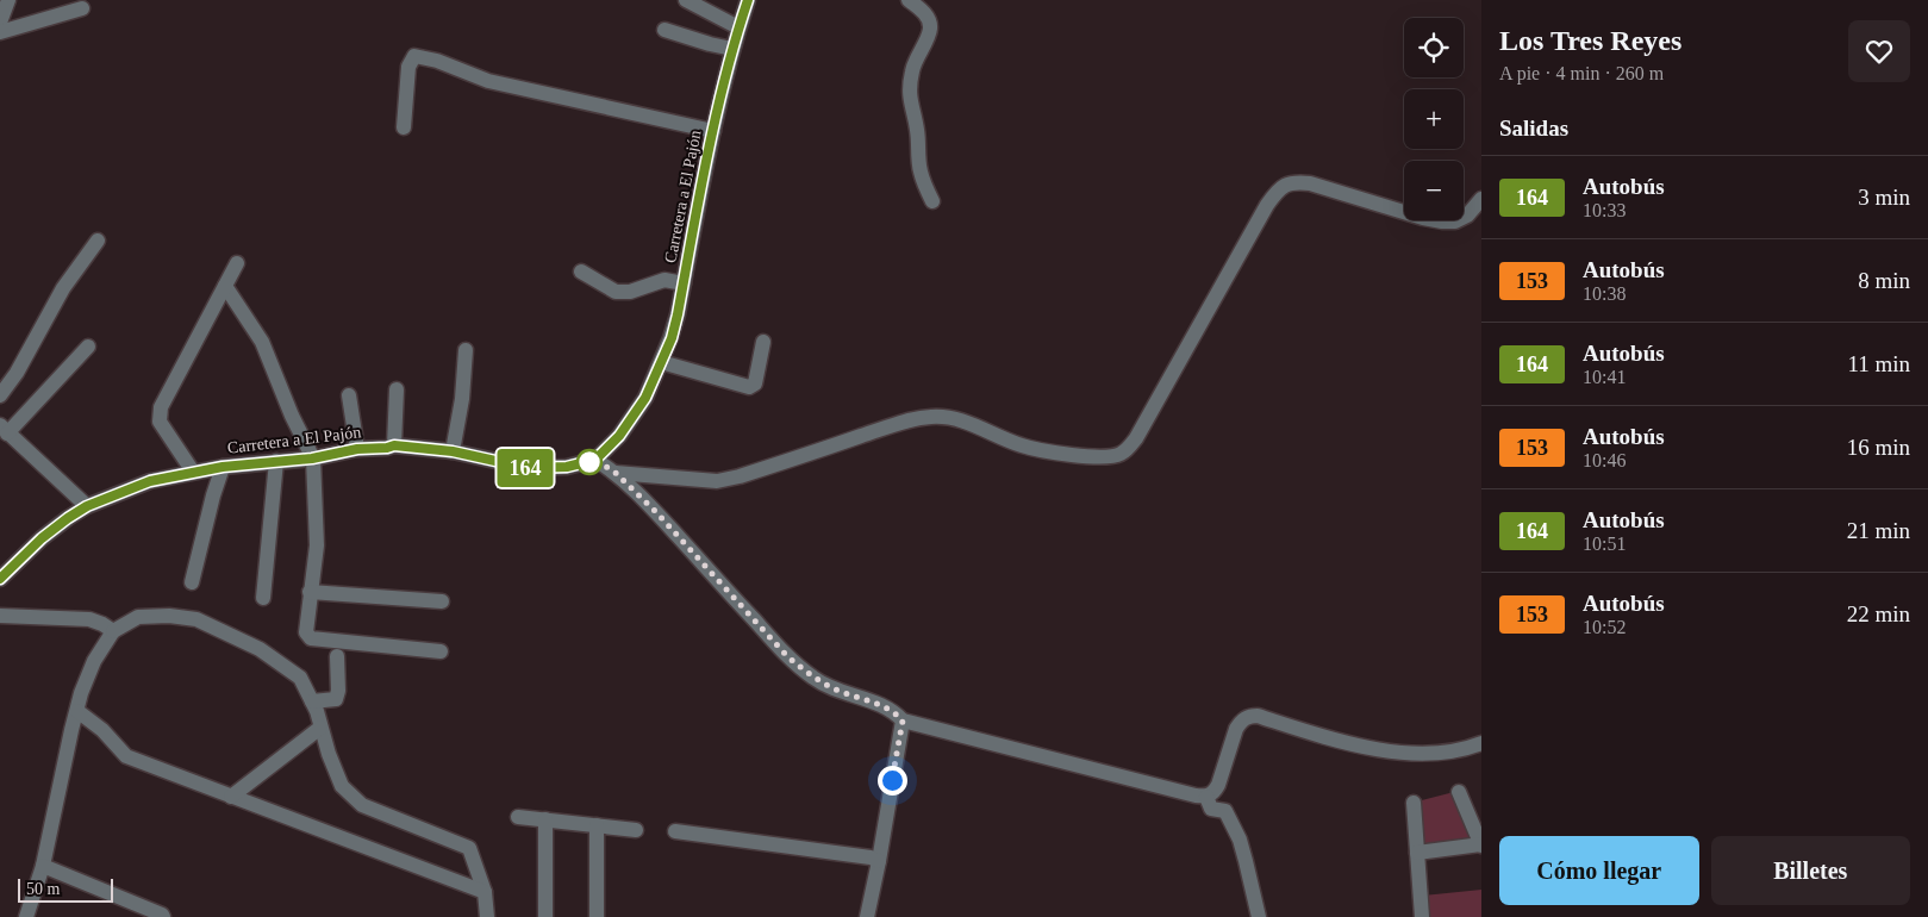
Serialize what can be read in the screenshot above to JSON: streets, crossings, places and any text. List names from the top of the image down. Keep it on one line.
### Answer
{"streets":{"street":["Carretera a El Pajón"]},"lines":["bus line 164"],"scale_bar":"50 m","page":{"on_map":"164","heading":[["Los Tres Reyes","A pie · 4 min · 260 m"],"Salidas"],"map_buttons":["+","−"],"list":[{"mark":"164","name":"Autobús","note":"10:33","value":"3 min"},{"mark":"153","name":"Autobús","note":"10:38","value":"8 min"},{"mark":"164","name":"Autobús","note":"10:41","value":"11 min"},{"mark":"153","name":"Autobús","note":"10:46","value":"16 min"},{"mark":"164","name":"Autobús","note":"10:51","value":"21 min"},{"mark":"153","name":"Autobús","note":"10:52","value":"22 min"}],"buttons":["Cómo llegar","Billetes"],"scale":"50 m"}}
